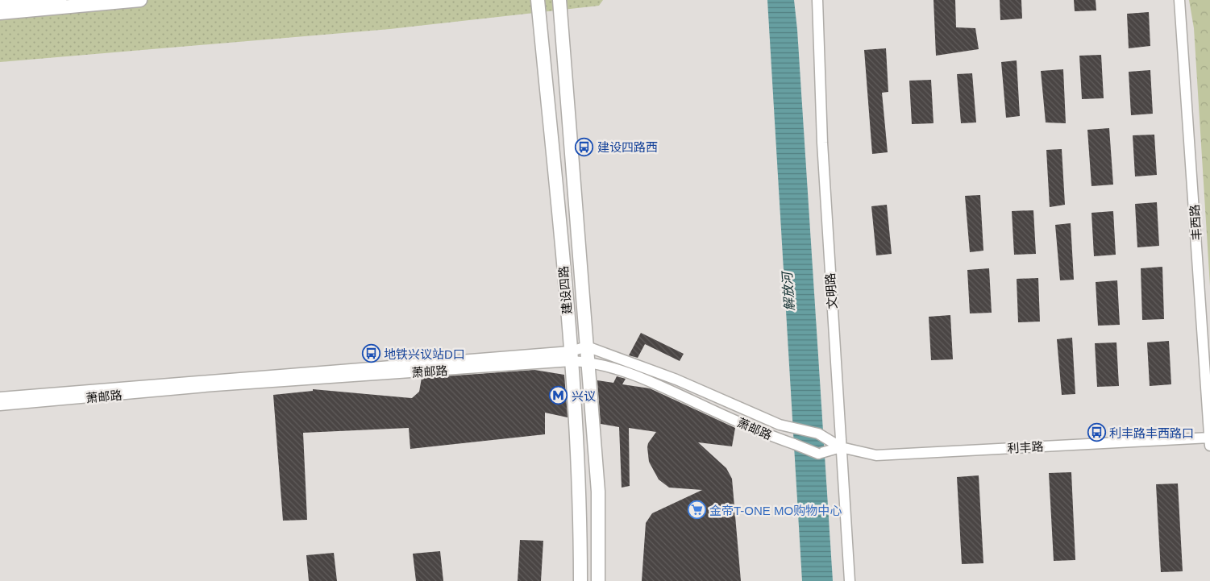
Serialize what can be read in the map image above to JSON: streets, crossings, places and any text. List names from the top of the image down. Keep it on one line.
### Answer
{"streets":{"main road":["建设四路"],"street":["丰西路","文明路","萧邮路","利丰路"]},"crossings":[["丰西路","利丰路"],["建设四路","萧邮路"],["文明路","萧邮路"],["文明路","利丰路"],["萧邮路","利丰路"]],"water":["解放河"],"places":{"bus stop":["建设四路西","地铁兴议站D口","利丰路丰西路口"],"metro station":["兴议"],"supermarket":["金帝T-ONE MO购物中心"]}}
